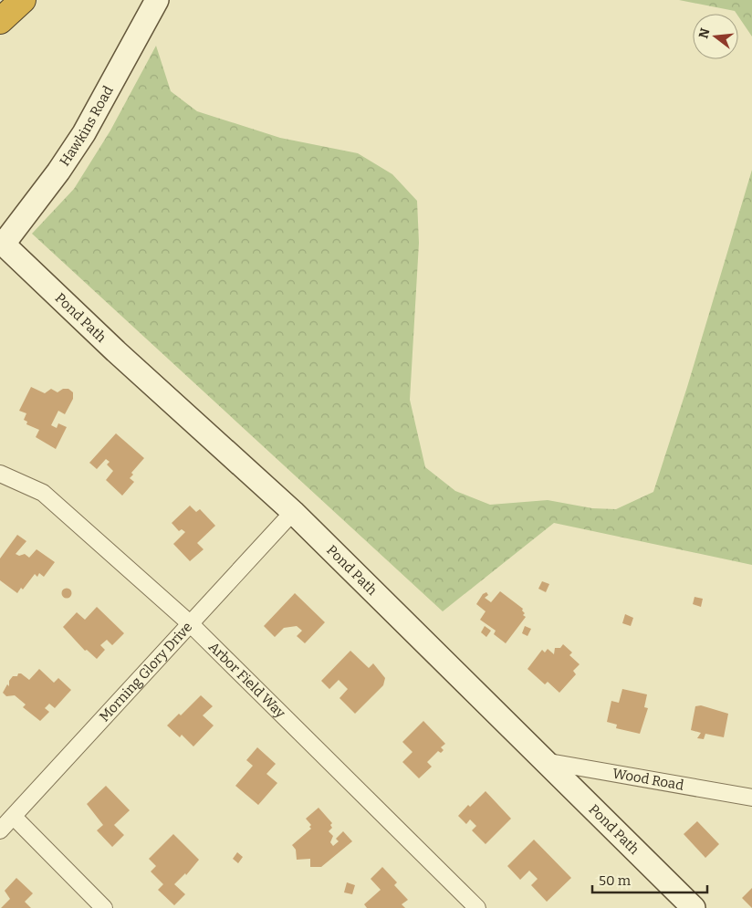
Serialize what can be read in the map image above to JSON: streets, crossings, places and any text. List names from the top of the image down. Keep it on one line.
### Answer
{"streets":{"street":["Hawkins Road","Pond Path","Morning Glory Drive","Arbor Field Way","Wood Road"]},"crossings":[["Hawkins Road","Pond Path"],["Pond Path","Morning Glory Drive"],["Pond Path","Wood Road"],["Morning Glory Drive","Arbor Field Way"]],"scale_bar":"50 m","north":"left"}
